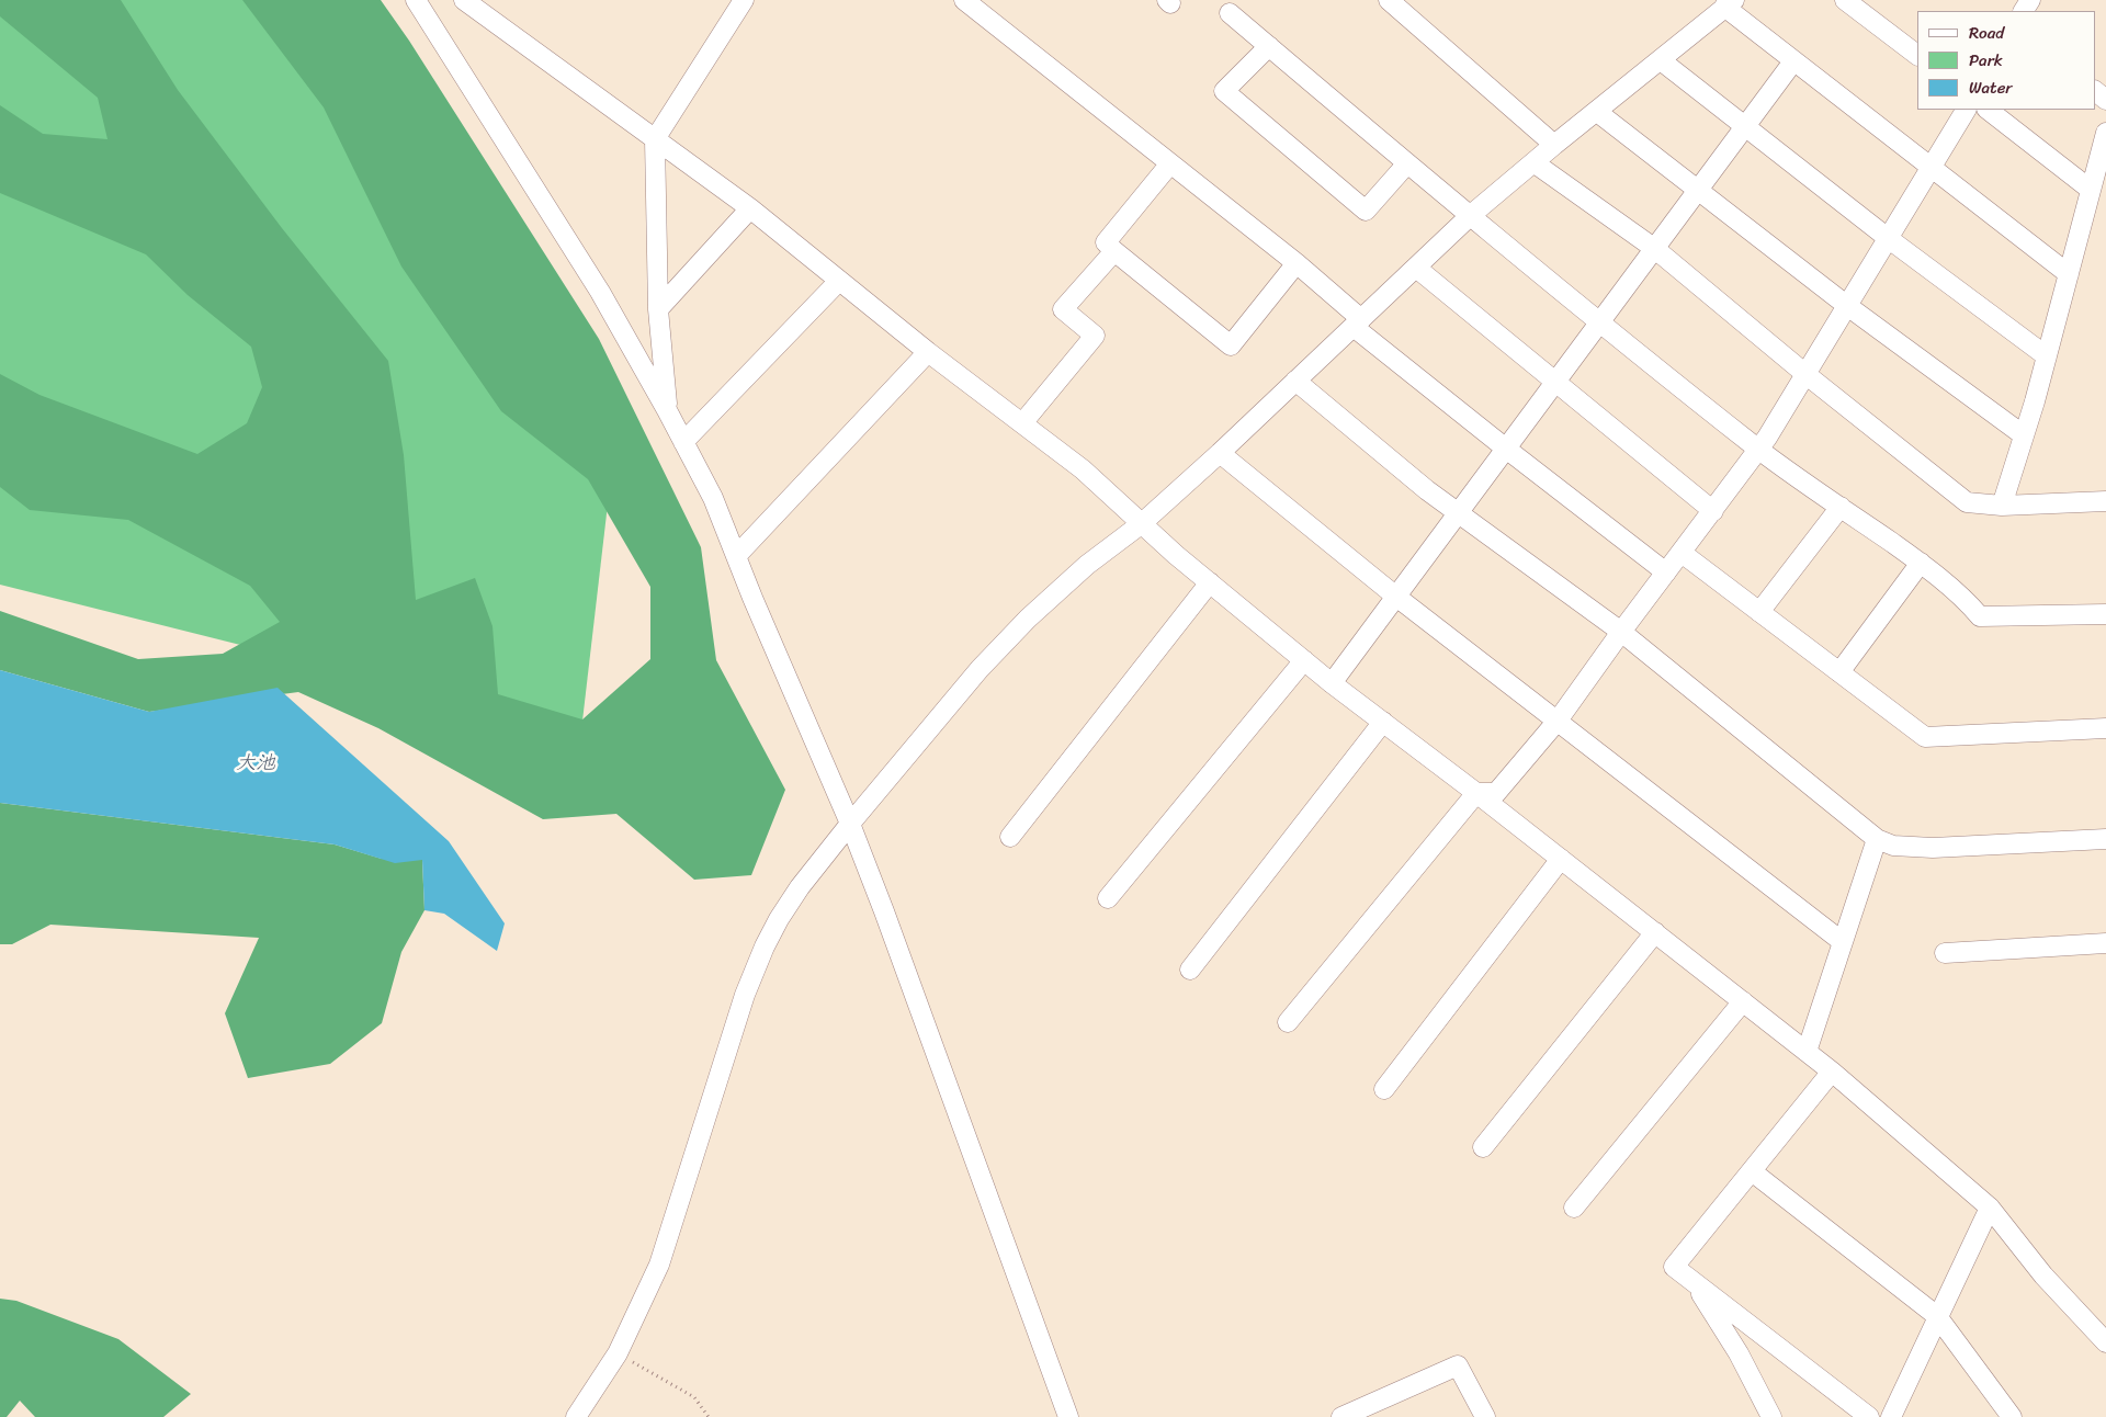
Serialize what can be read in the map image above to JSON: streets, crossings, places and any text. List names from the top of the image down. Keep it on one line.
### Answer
{"water":["大池"],"legend":["Road","Park","Water"]}
